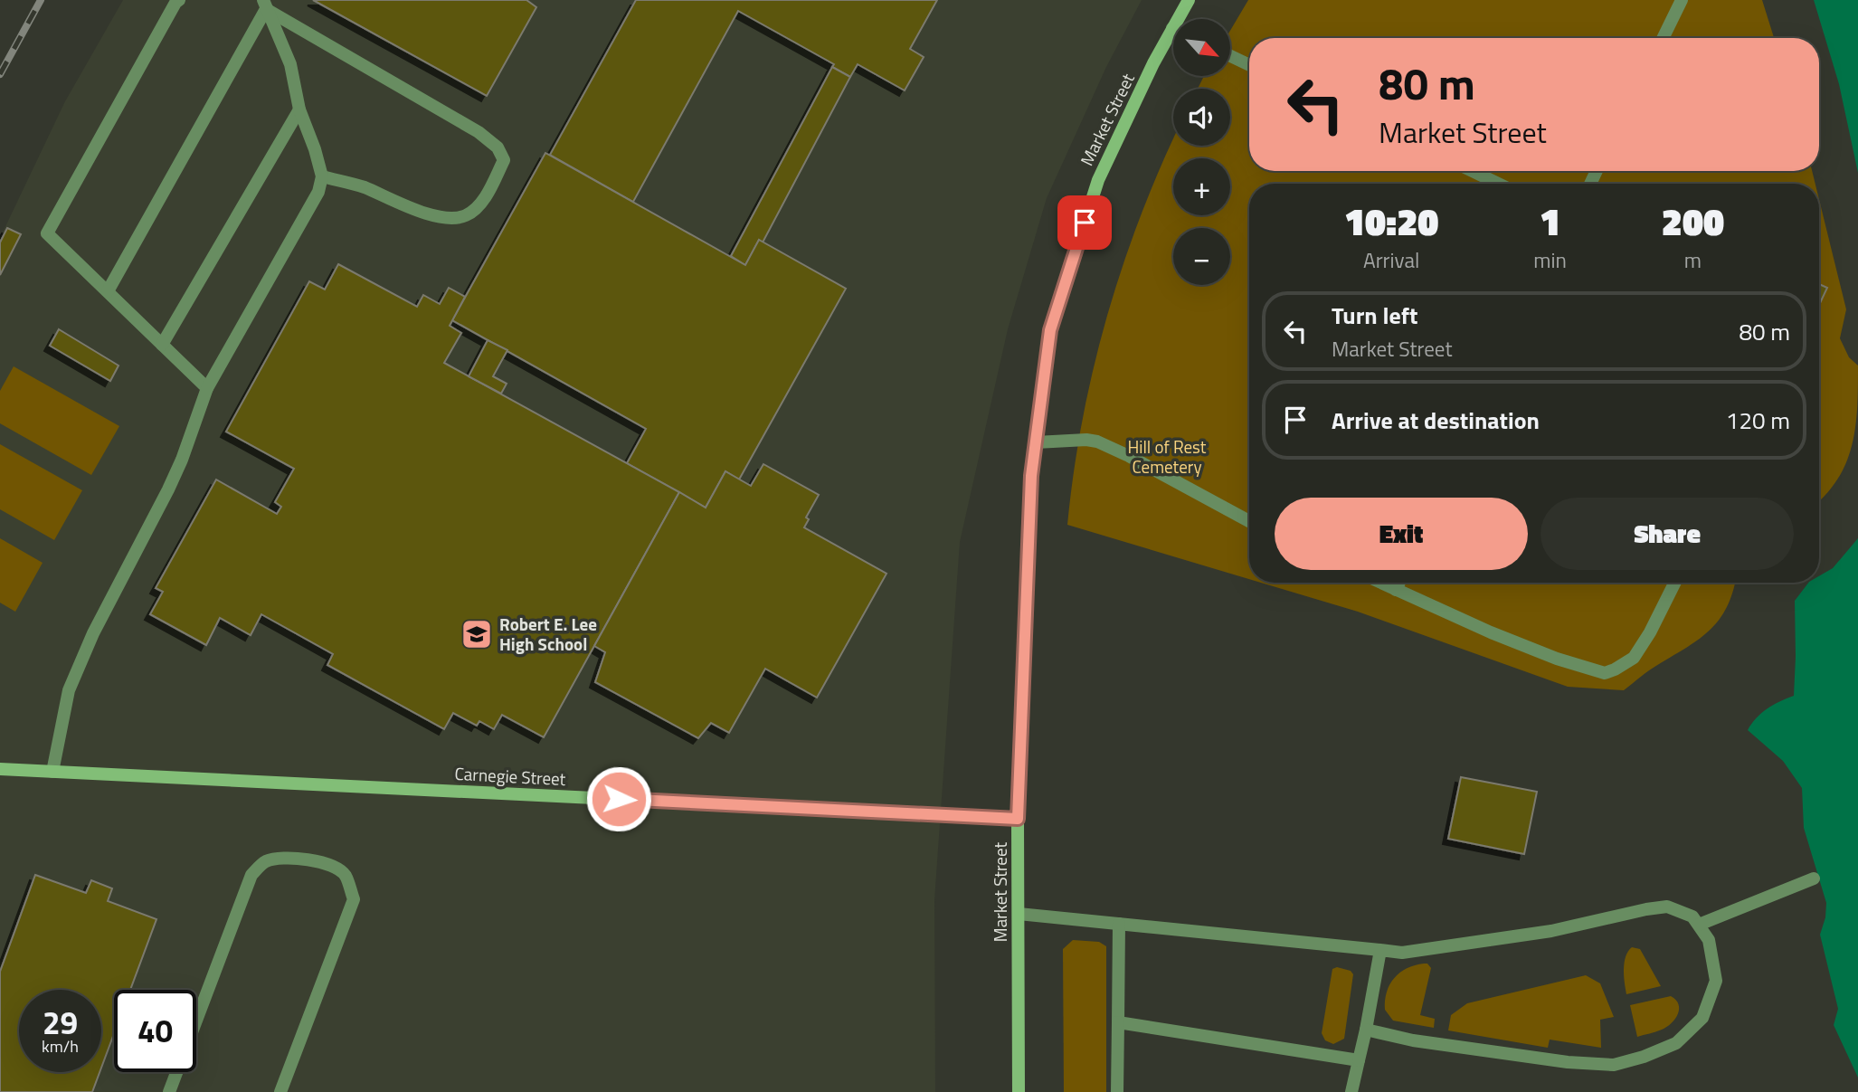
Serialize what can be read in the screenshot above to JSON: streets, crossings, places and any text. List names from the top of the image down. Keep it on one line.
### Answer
{"streets":{"main road":["Market Street","Carnegie Street"]},"crossings":[["Market Street","Carnegie Street"]],"parks":["Hill of Rest Cemetery"],"places":{"school or university":["Robert E. Lee High School"]},"north":"bottom right","page":{"map_buttons":["+","−"],"turn":["80 m","Market Street"],"eta":["10:20","Arrival","1","min","200","m"],"list":[{"name":"Turn left","note":"Market Street","value":"80 m"},{"name":"Arrive at destination","value":"120 m"}],"buttons":["Exit","Share"],"speed":"29 km/h","limit":"40"}}
